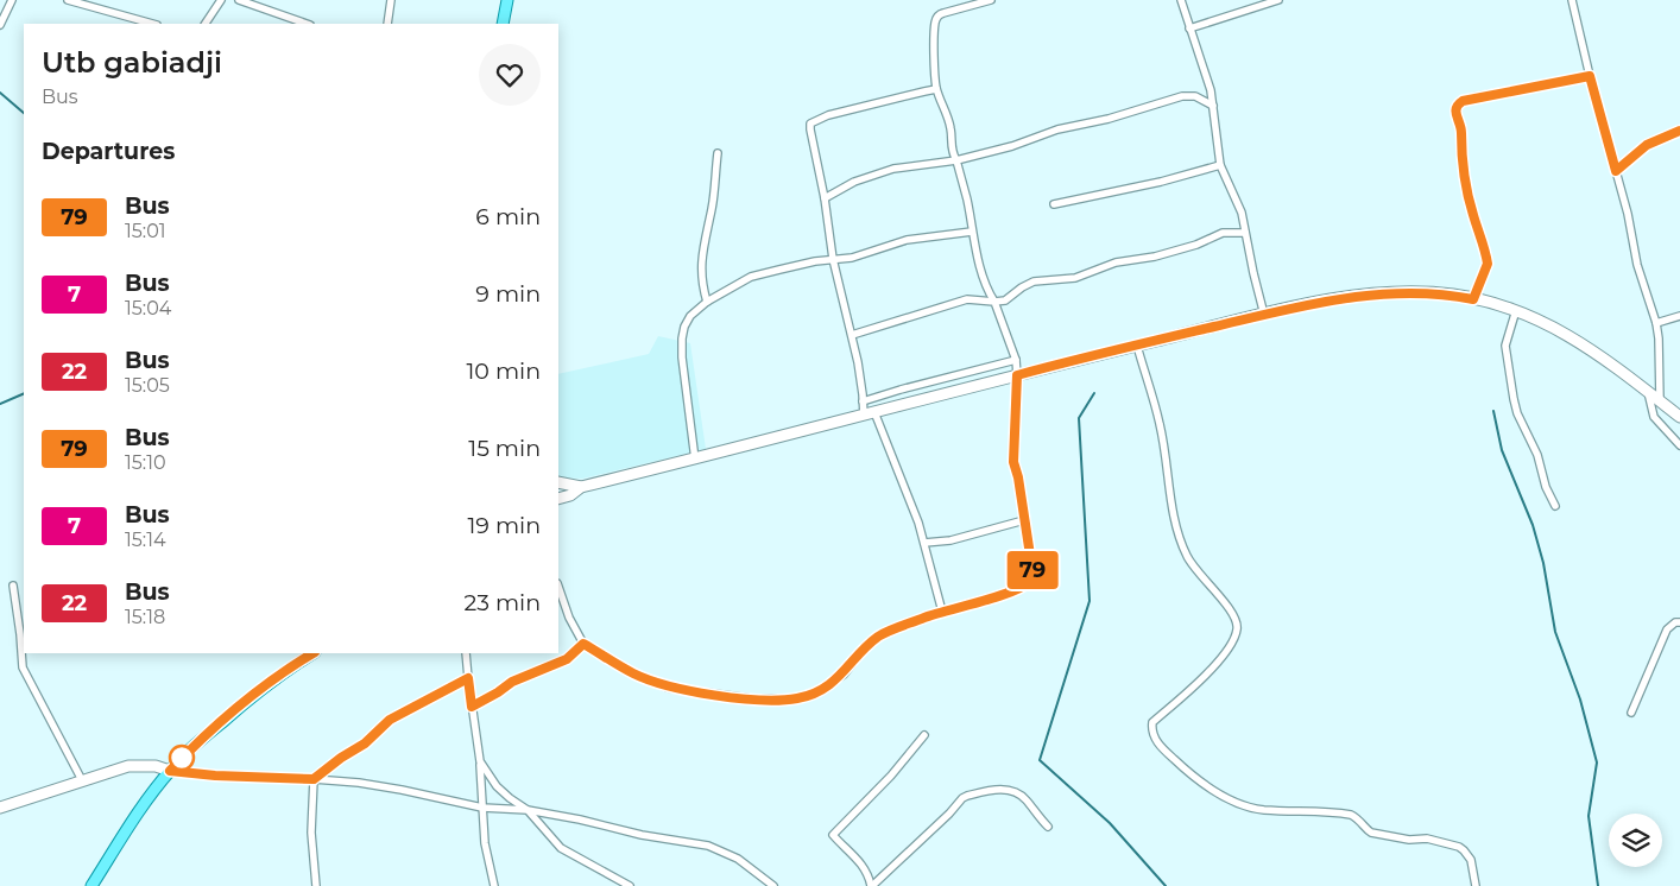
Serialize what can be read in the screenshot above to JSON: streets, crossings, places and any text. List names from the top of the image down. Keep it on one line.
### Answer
{"lines":["bus line 79"],"page":{"on_map":"79","heading":[["Utb gabiadji","Bus"],"Departures"],"list":[{"mark":"79","name":"Bus","note":"15:01","value":"6 min"},{"mark":"7","name":"Bus","note":"15:04","value":"9 min"},{"mark":"22","name":"Bus","note":"15:05","value":"10 min"},{"mark":"79","name":"Bus","note":"15:10","value":"15 min"},{"mark":"7","name":"Bus","note":"15:14","value":"19 min"},{"mark":"22","name":"Bus","note":"15:18","value":"23 min"}]}}
